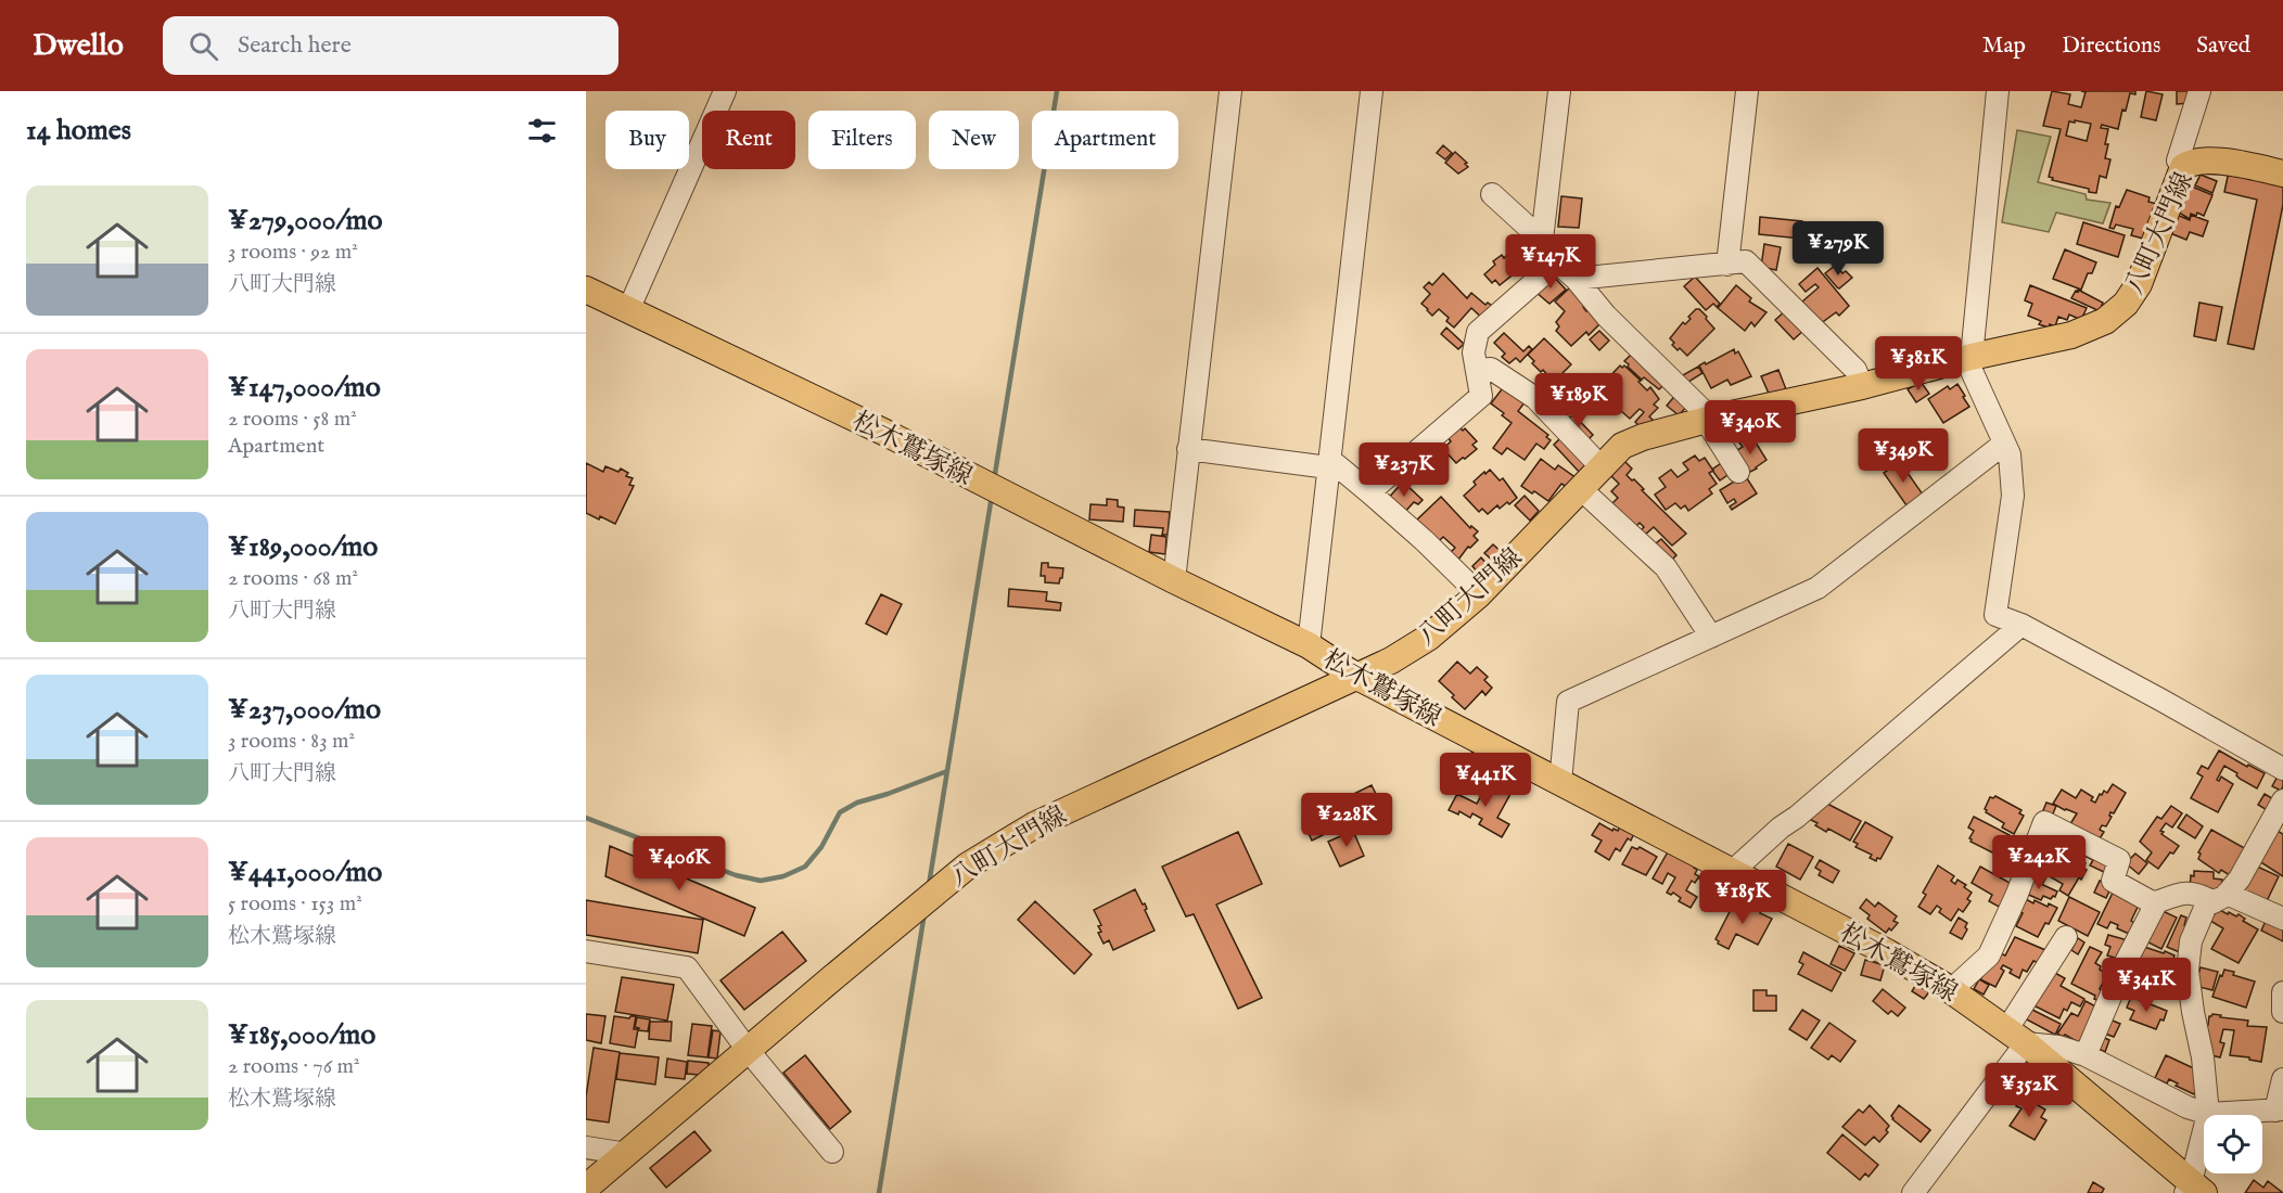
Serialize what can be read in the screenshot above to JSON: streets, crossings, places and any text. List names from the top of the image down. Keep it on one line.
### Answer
{"streets":{"main road":["八町大門線","松木鷲塚線"]},"crossings":[["八町大門線","松木鷲塚線"]],"page":{"header":"Dwello","search":"Search here","nav":["Map","Directions","Saved"],"heading":"14 homes","chip":["Buy","Rent","Filters","New","Apartment"],"list":[{"name":"¥279,000/mo","note":"3 rooms · 92 m² · 八町大門線"},{"name":"¥147,000/mo","note":"2 rooms · 58 m² · Apartment"},{"name":"¥189,000/mo","note":"2 rooms · 68 m² · 八町大門線"},{"name":"¥237,000/mo","note":"3 rooms · 83 m² · 八町大門線"},{"name":"¥441,000/mo","note":"5 rooms · 153 m² · 松木鷲塚線"},{"name":"¥185,000/mo","note":"2 rooms · 76 m² · 松木鷲塚線"}],"price":["¥279K","¥147K","¥381K","¥189K","¥340K","¥349K","¥237K","¥441K","¥228K","¥242K","¥406K","¥185K","¥341K","¥352K"]}}
